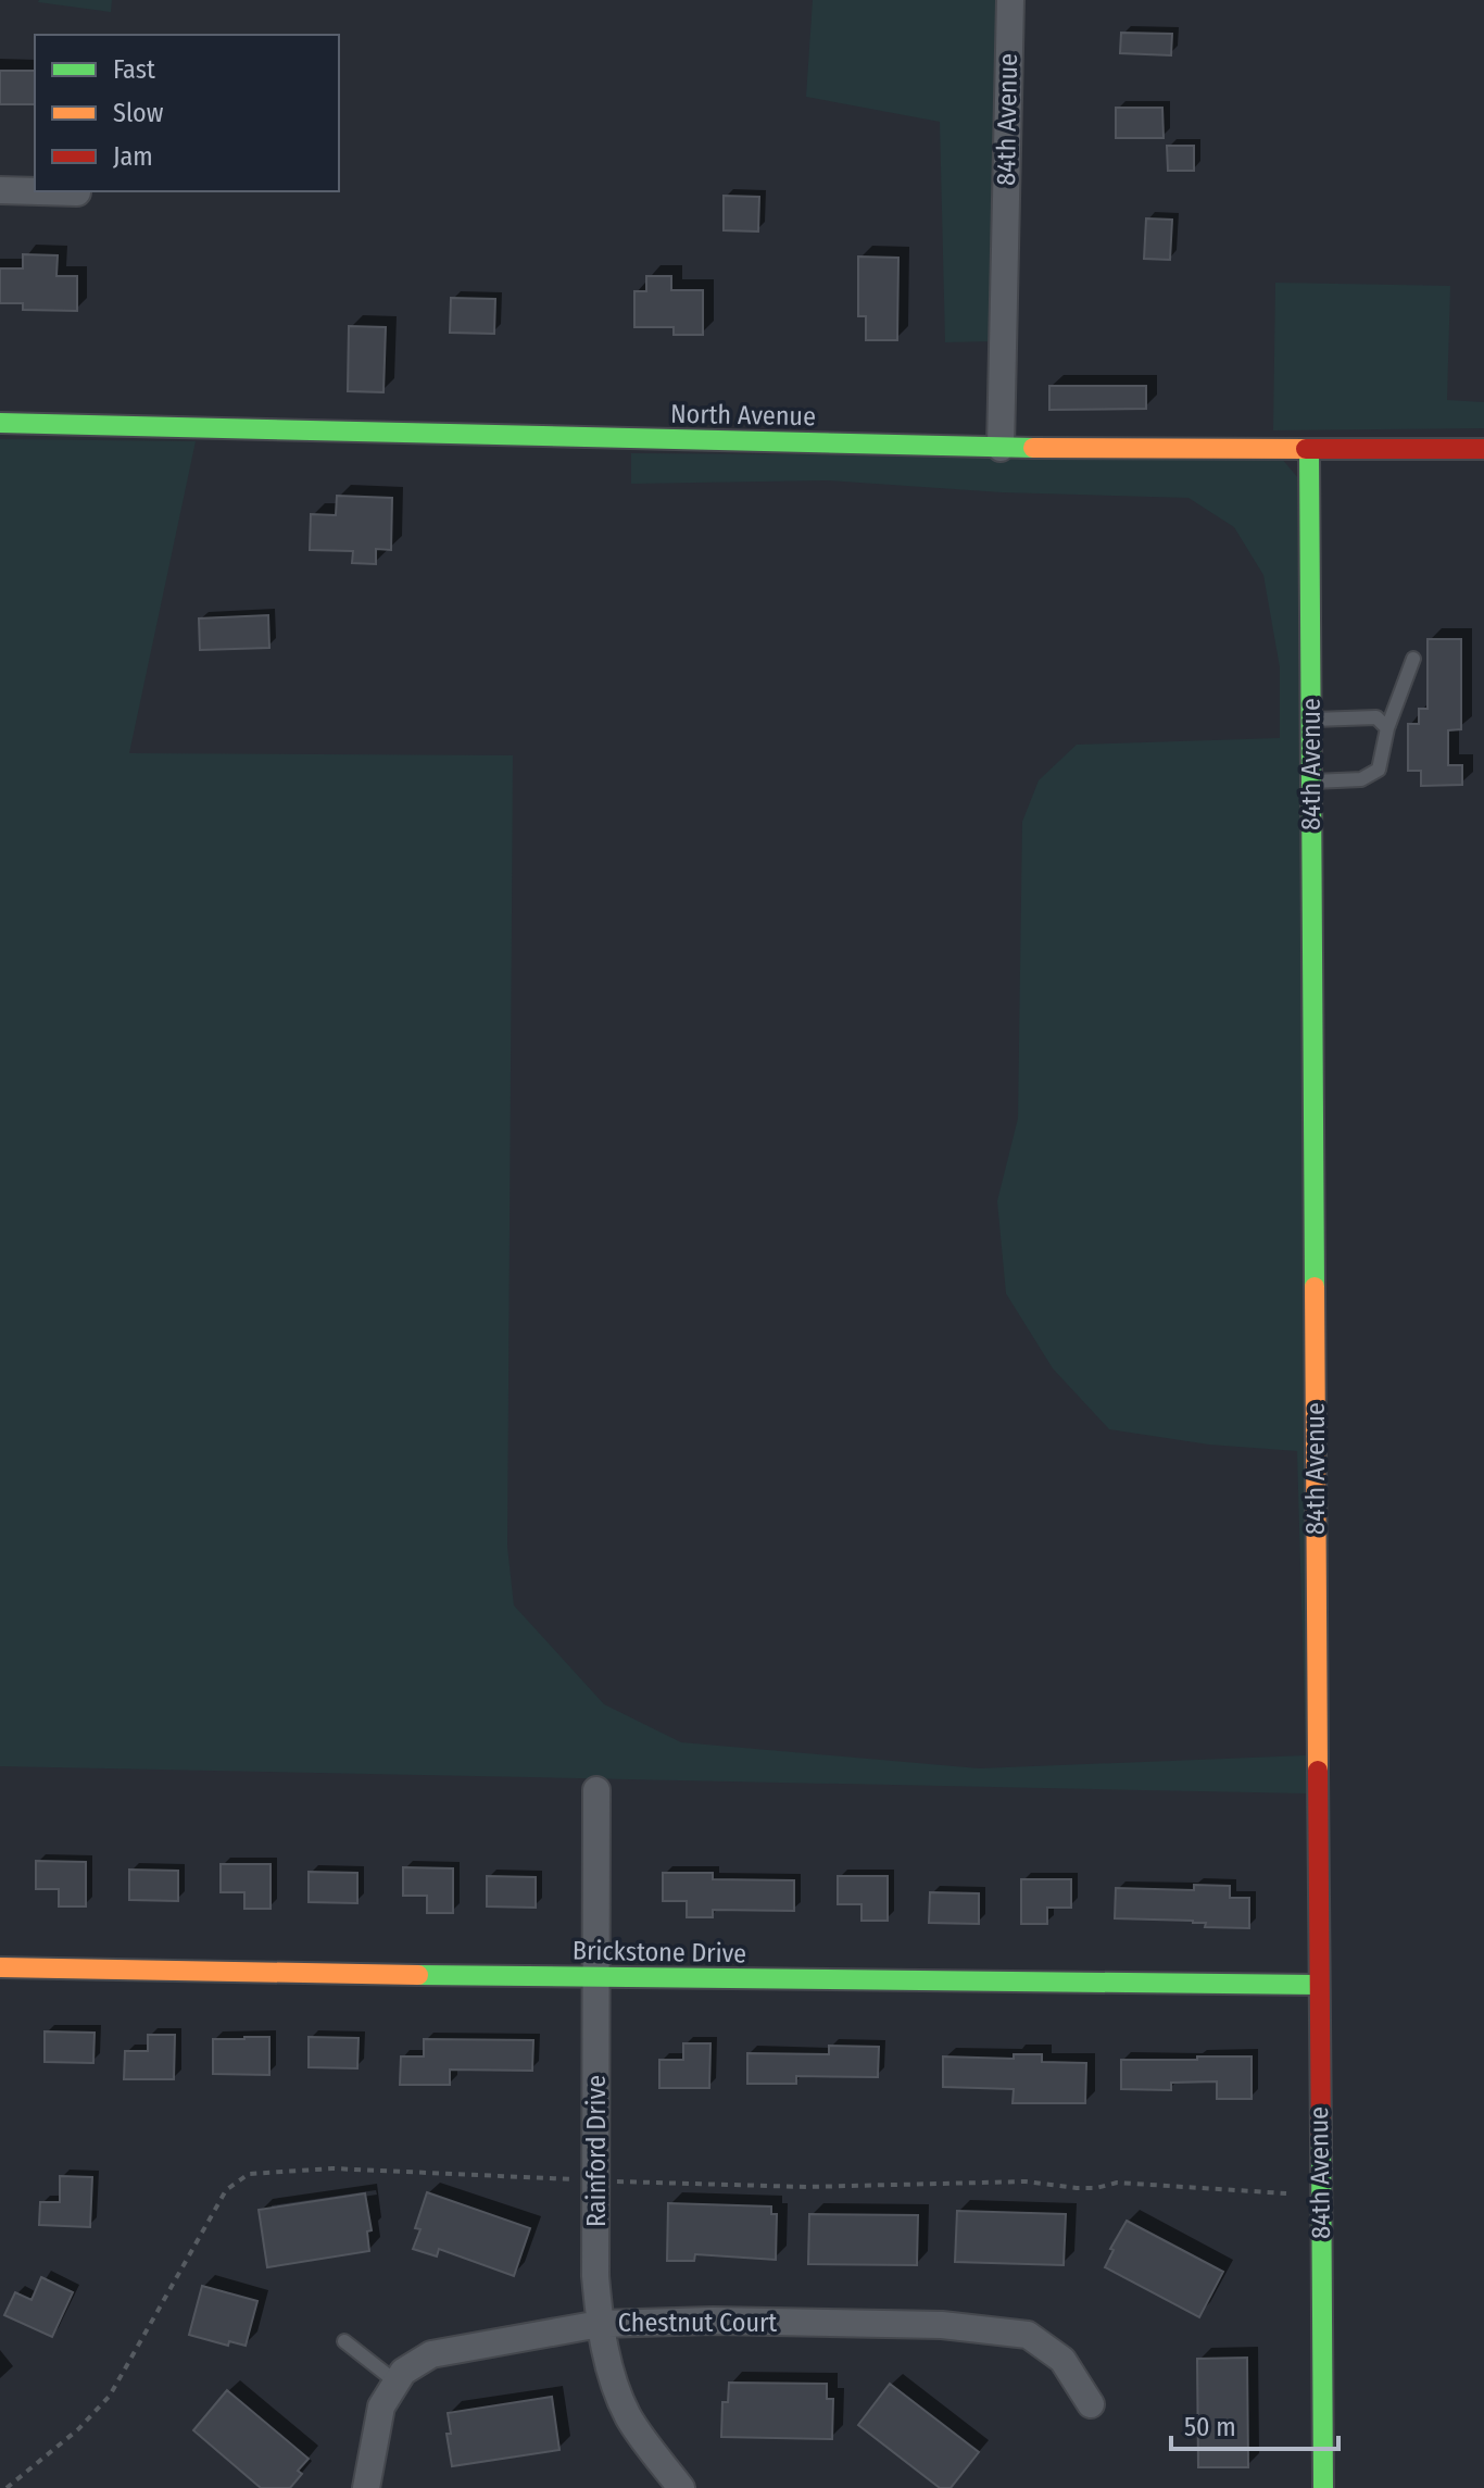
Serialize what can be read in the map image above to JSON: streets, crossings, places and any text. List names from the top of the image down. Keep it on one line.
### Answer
{"streets":{"street":["84th Avenue","North Avenue","Brickstone Drive","Rainford Drive","Chestnut Court"]},"crossings":[["84th Avenue","North Avenue"],["84th Avenue","Brickstone Drive"],["Brickstone Drive","Rainford Drive"],["Rainford Drive","Chestnut Court"]],"legend":["Fast","Slow","Jam"],"scale_bar":"50 m"}
